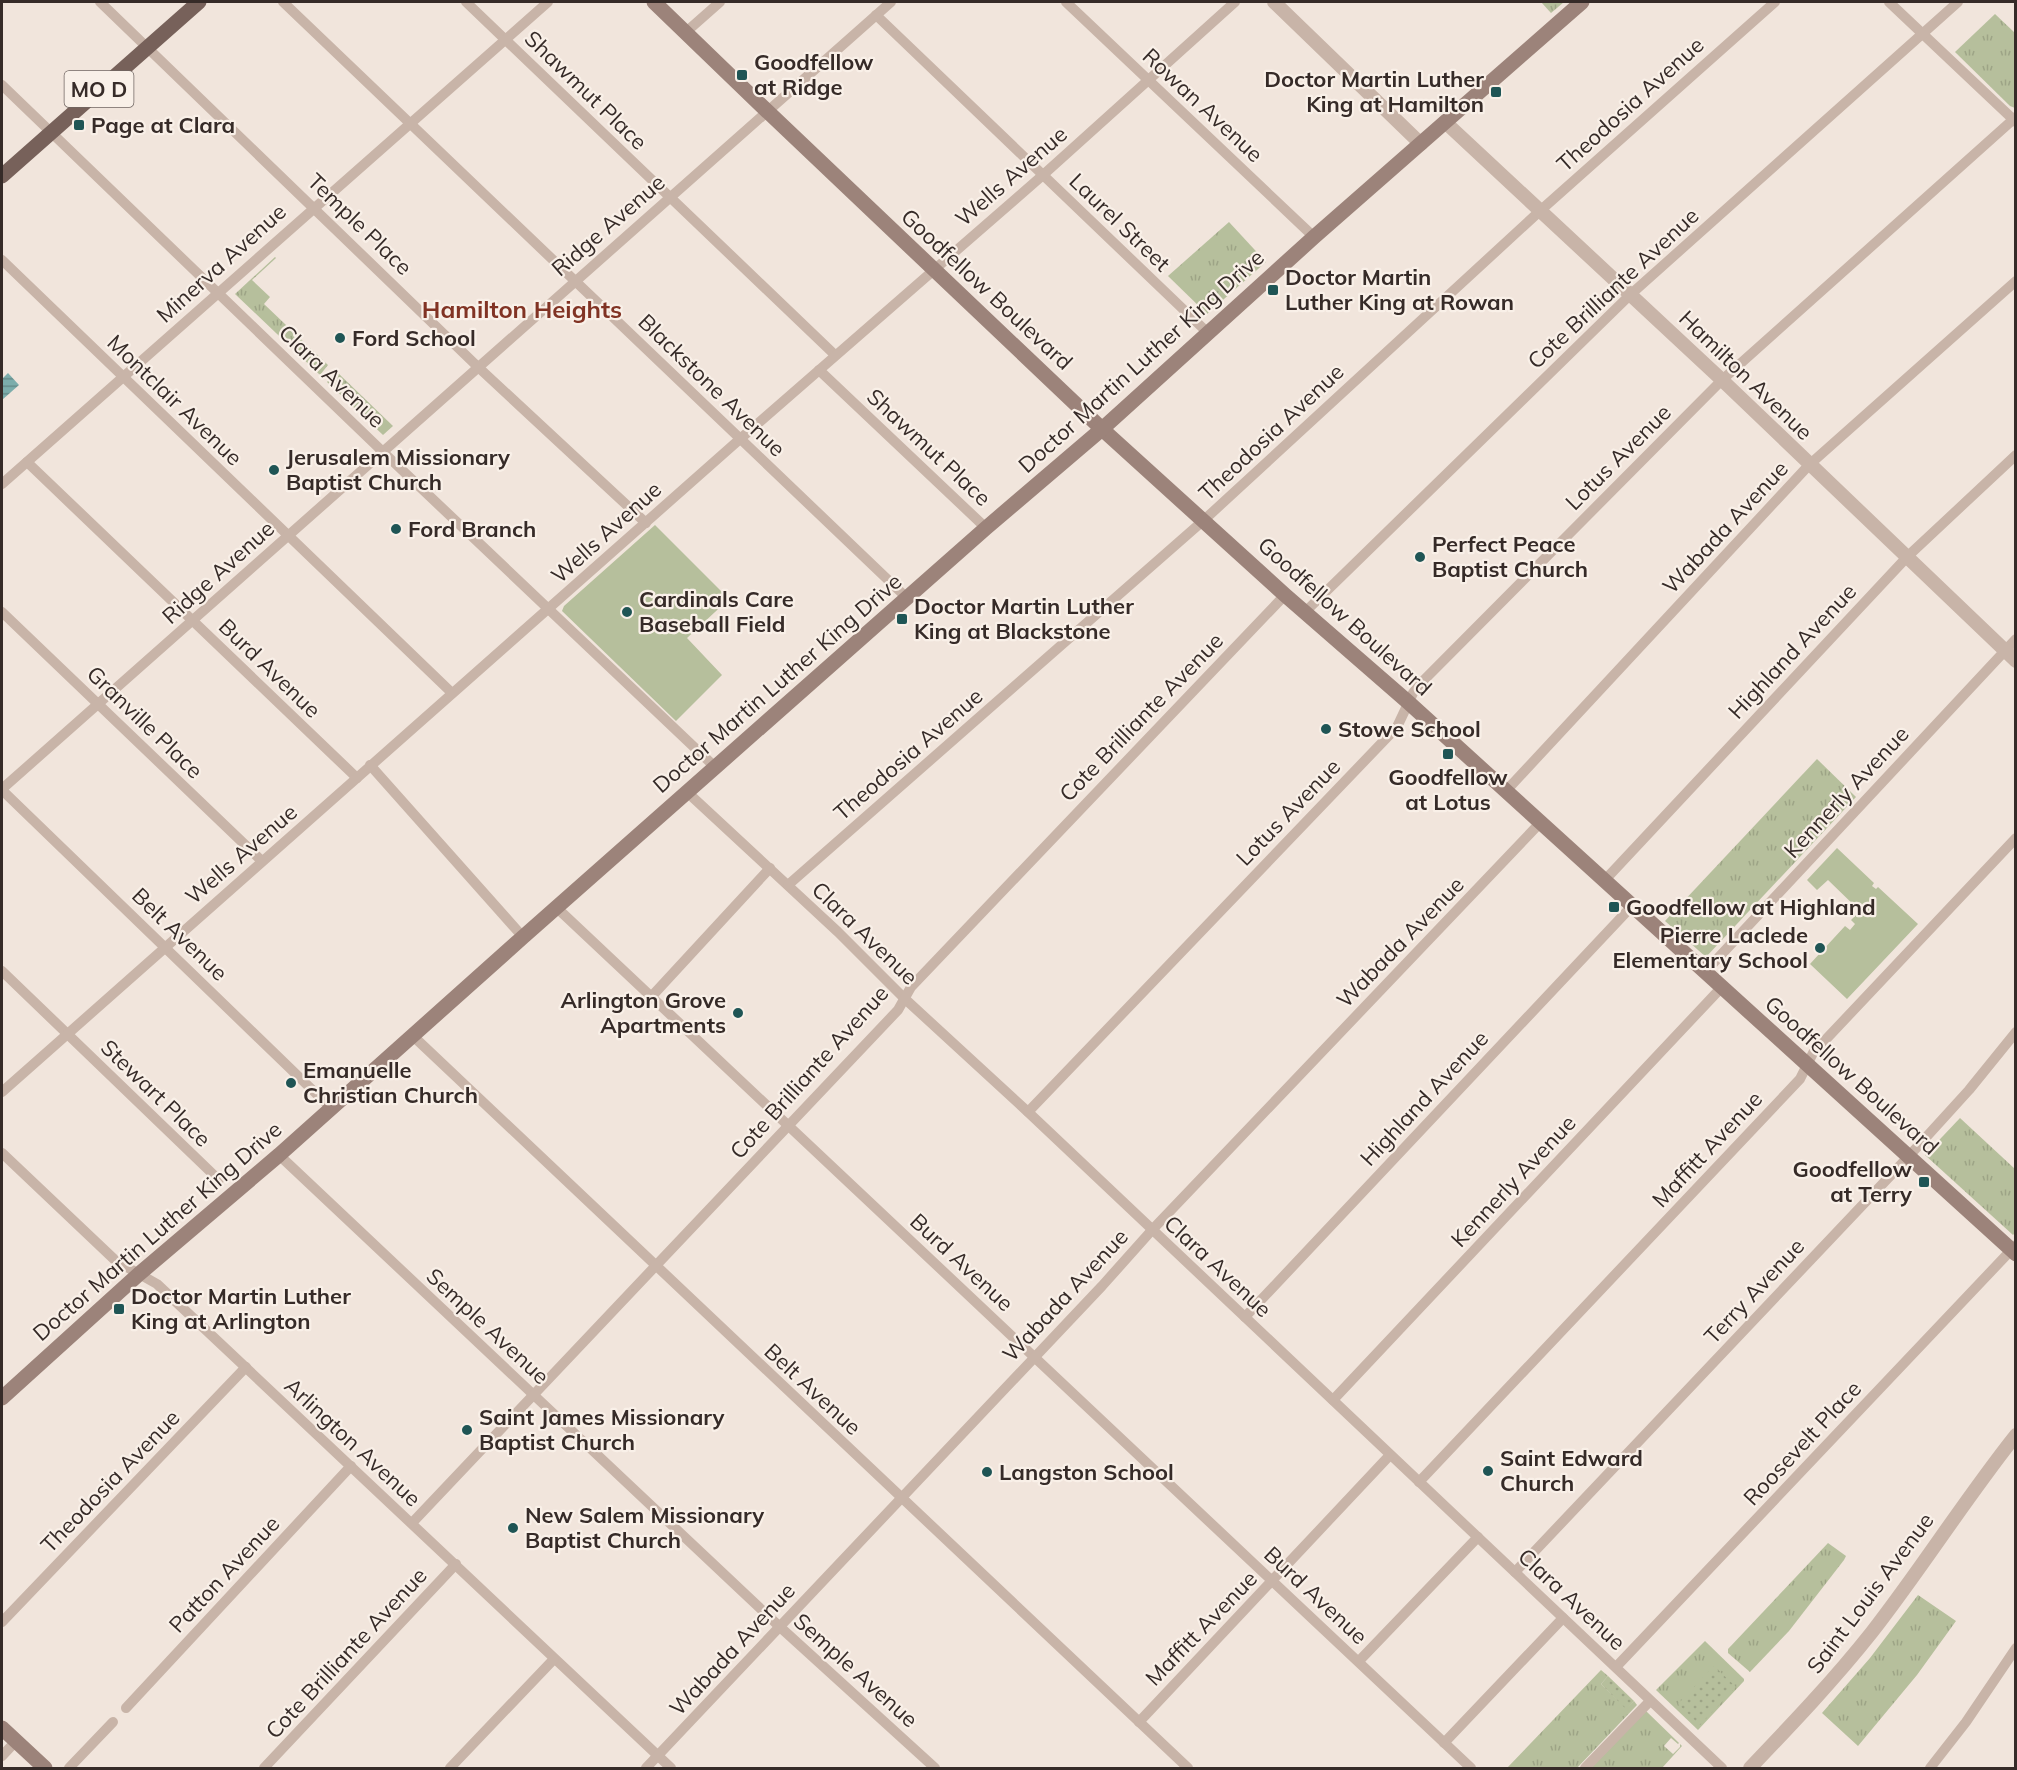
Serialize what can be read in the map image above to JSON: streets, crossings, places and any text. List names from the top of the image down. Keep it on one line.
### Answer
{"streets":{"main road":["MO D","Goodfellow Boulevard","Doctor Martin Luther King Drive"],"street":["Shawmut Place","Theodosia Avenue","Rowan Avenue","Wells Avenue","Laurel Street","Temple Place","Ridge Avenue","Minerva Avenue","Cote Brilliante Avenue","Hamilton Avenue","Clara Avenue","Blackstone Avenue","Montclair Avenue","Lotus Avenue","Wabada Avenue","Highland Avenue","Burd Avenue","Granville Place","Kennerly Avenue","Belt Avenue","Stewart Place","Maffitt Avenue","Terry Avenue","Semple Avenue","Arlington Avenue","Roosevelt Place","Patton Avenue","Saint Louis Avenue"]},"crossings":[["MO D","Temple Place"],["MO D","Clara Avenue"],["Shawmut Place","Wells Avenue"],["Shawmut Place","Ridge Avenue"],["Shawmut Place","Minerva Avenue"],["Shawmut Place","Doctor Martin Luther King Drive"],["Theodosia Avenue","Goodfellow Boulevard"],["Theodosia Avenue","Hamilton Avenue"],["Theodosia Avenue","Clara Avenue"],["Theodosia Avenue","Arlington Avenue"],["Rowan Avenue","Wells Avenue"],["Rowan Avenue","Doctor Martin Luther King Drive"],["Wells Avenue","Laurel Street"],["Wells Avenue","Temple Place"],["Wells Avenue","Goodfellow Boulevard"],["Wells Avenue","Clara Avenue"],["Wells Avenue","Blackstone Avenue"],["Wells Avenue","Montclair Avenue"],["Wells Avenue","Burd Avenue"],["Wells Avenue","Granville Place"],["Wells Avenue","Belt Avenue"],["Wells Avenue","Stewart Place"],["Laurel Street","Ridge Avenue"],["Laurel Street","Doctor Martin Luther King Drive"],["Temple Place","Ridge Avenue"],["Temple Place","Minerva Avenue"],["Ridge Avenue","Goodfellow Boulevard"],["Ridge Avenue","Clara Avenue"],["Ridge Avenue","Blackstone Avenue"],["Ridge Avenue","Montclair Avenue"],["Ridge Avenue","Burd Avenue"],["Ridge Avenue","Granville Place"],["Ridge Avenue","Belt Avenue"],["Minerva Avenue","Clara Avenue"],["Minerva Avenue","Blackstone Avenue"],["Minerva Avenue","Montclair Avenue"],["Minerva Avenue","Burd Avenue"],["Cote Brilliante Avenue","Goodfellow Boulevard"],["Cote Brilliante Avenue","Hamilton Avenue"],["Cote Brilliante Avenue","Clara Avenue"],["Cote Brilliante Avenue","Burd Avenue"],["Cote Brilliante Avenue","Belt Avenue"],["Cote Brilliante Avenue","Semple Avenue"],["Cote Brilliante Avenue","Arlington Avenue"],["Goodfellow Boulevard","Doctor Martin Luther King Drive"],["Goodfellow Boulevard","Lotus Avenue"],["Goodfellow Boulevard","Wabada Avenue"],["Goodfellow Boulevard","Highland Avenue"],["Goodfellow Boulevard","Kennerly Avenue"],["Goodfellow Boulevard","Maffitt Avenue"],["Goodfellow Boulevard","Terry Avenue"],["Goodfellow Boulevard","Roosevelt Place"],["Doctor Martin Luther King Drive","Hamilton Avenue"],["Doctor Martin Luther King Drive","Clara Avenue"],["Doctor Martin Luther King Drive","Blackstone Avenue"],["Doctor Martin Luther King Drive","Burd Avenue"],["Doctor Martin Luther King Drive","Belt Avenue"],["Doctor Martin Luther King Drive","Semple Avenue"],["Doctor Martin Luther King Drive","Arlington Avenue"],["Hamilton Avenue","Lotus Avenue"],["Hamilton Avenue","Wabada Avenue"],["Hamilton Avenue","Highland Avenue"],["Hamilton Avenue","Kennerly Avenue"],["Clara Avenue","Lotus Avenue"],["Clara Avenue","Wabada Avenue"],["Clara Avenue","Highland Avenue"],["Clara Avenue","Kennerly Avenue"],["Clara Avenue","Maffitt Avenue"],["Clara Avenue","Terry Avenue"],["Clara Avenue","Roosevelt Place"],["Wabada Avenue","Burd Avenue"],["Wabada Avenue","Belt Avenue"],["Wabada Avenue","Semple Avenue"],["Wabada Avenue","Arlington Avenue"],["Burd Avenue","Maffitt Avenue"],["Belt Avenue","Maffitt Avenue"],["Arlington Avenue","Patton Avenue"]],"districts":["Hamilton Heights"],"places":{"transit":["Goodfellow at Ridge","Doctor Martin Luther King at Hamilton","Page at Clara","Doctor Martin Luther King at Rowan","Doctor Martin Luther King at Blackstone","Goodfellow at Lotus","Goodfellow at Highland","Goodfellow at Terry","Doctor Martin Luther King at Arlington"],"other":["Ford School","Jerusalem Missionary Baptist Church","Ford Branch","Perfect Peace Baptist Church","Cardinals Care Baseball Field","Stowe School","Pierre Laclede Elementary School","Arlington Grove Apartments","Emanuelle Christian Church","Saint James Missionary Baptist Church","Saint Edward Church","Langston School","New Salem Missionary Baptist Church"]}}
